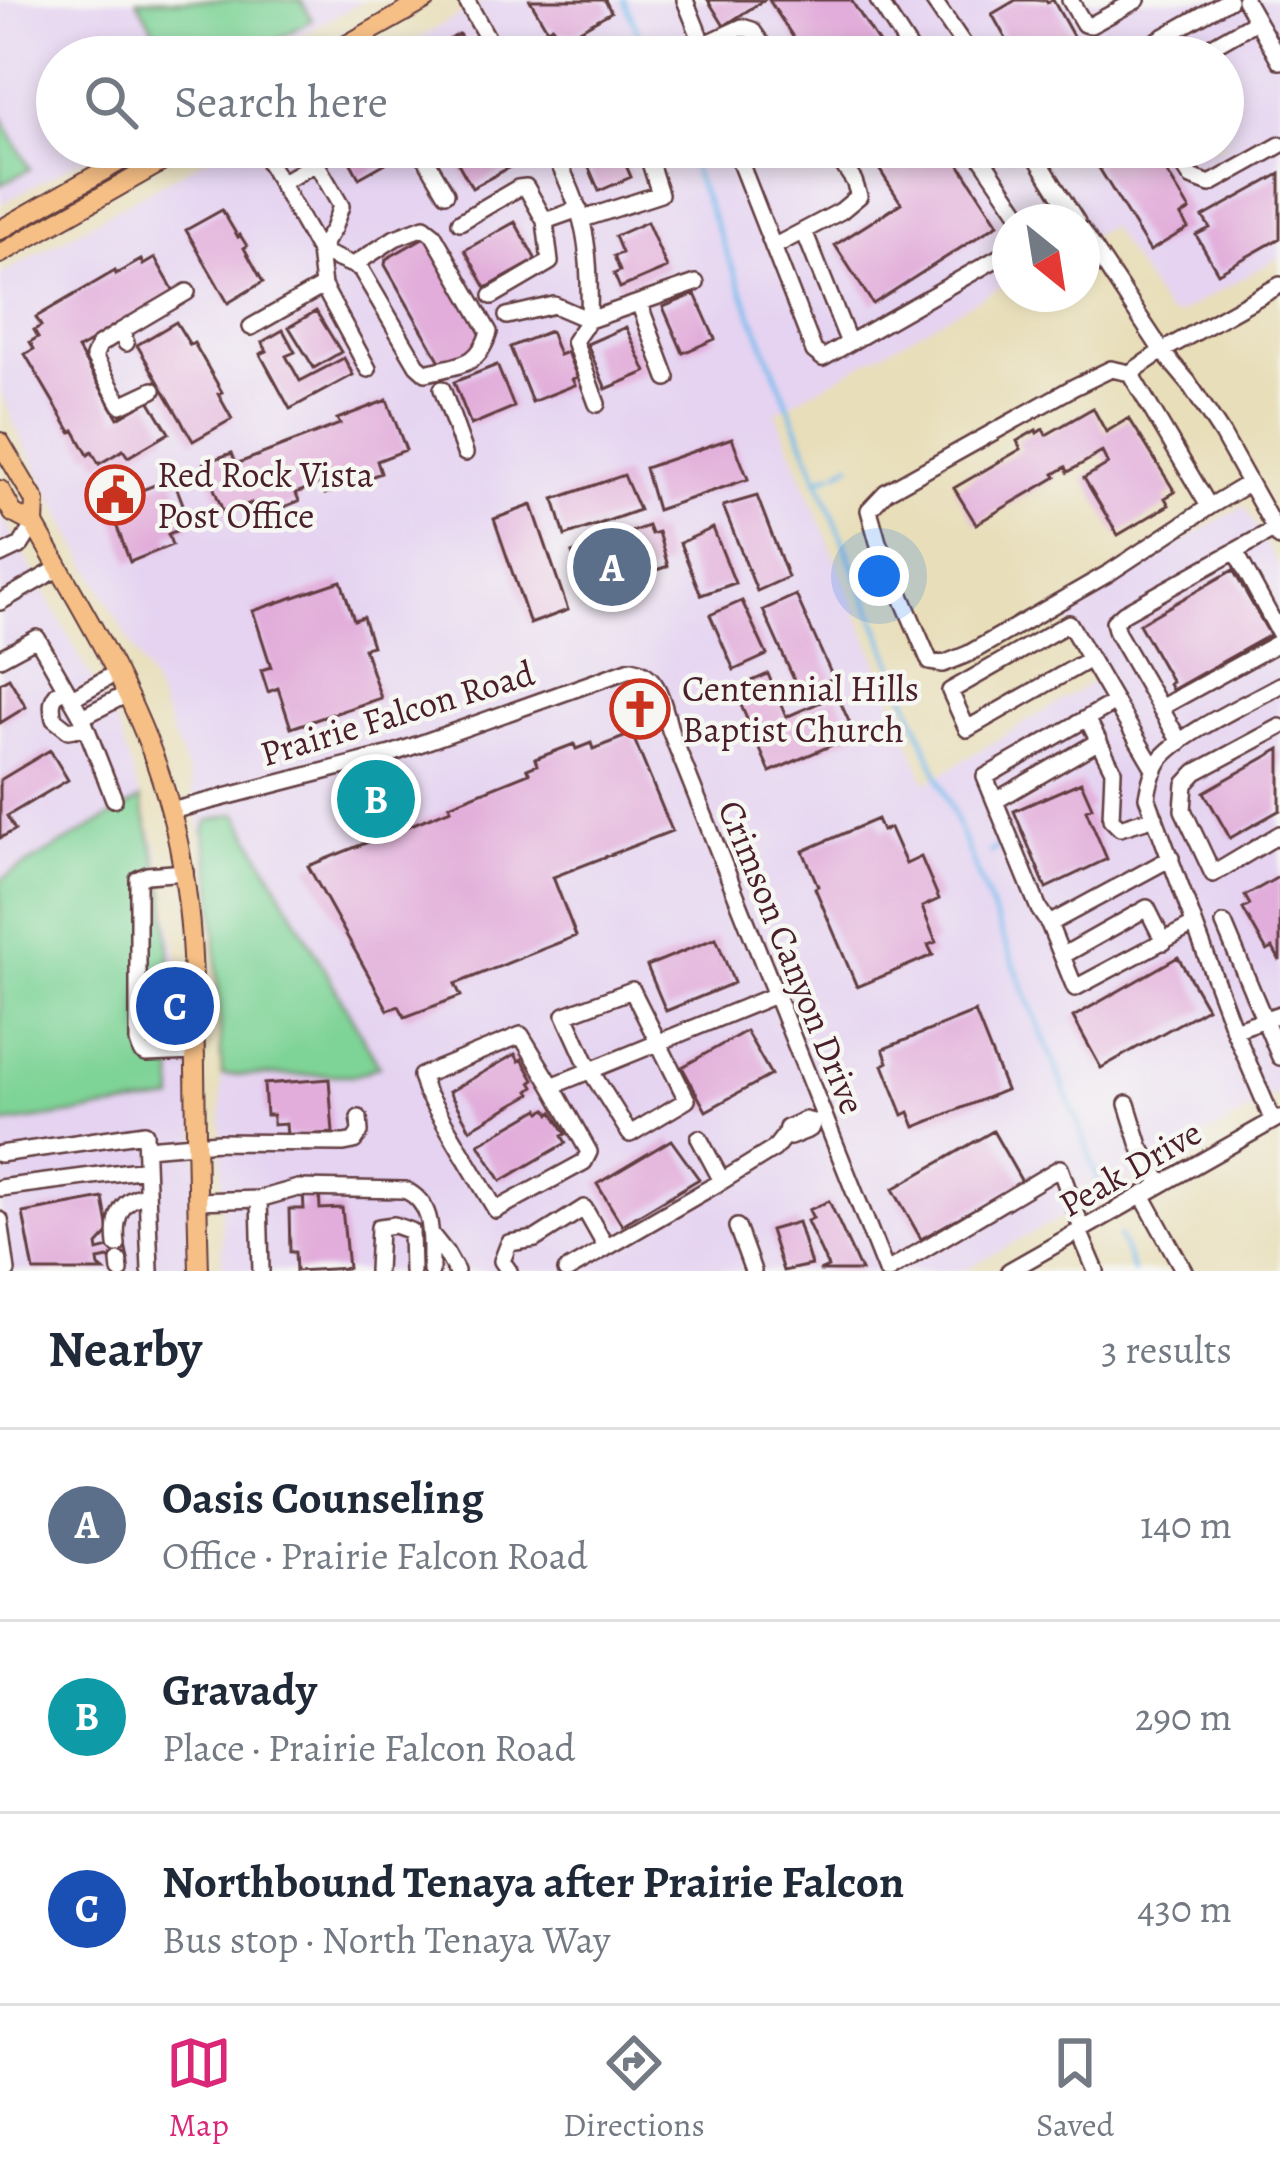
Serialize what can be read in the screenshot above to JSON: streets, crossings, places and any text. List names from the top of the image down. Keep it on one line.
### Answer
{"streets":{"street":["Prairie Falcon Road","Crimson Canyon Drive","Peak Drive"]},"crossings":[["Prairie Falcon Road","Crimson Canyon Drive"]],"places":{"public building":["Red Rock Vista Post Office"],"church":["Centennial Hills Baptist Church"]},"north":"bottom right","page":{"search":"Search here","pins":["A","B","C"],"heading":["Nearby","3 results"],"list":[{"mark":"A","name":"Oasis Counseling","note":"Office · Prairie Falcon Road","value":"140 m"},{"mark":"B","name":"Gravady","note":"Place · Prairie Falcon Road","value":"290 m"},{"mark":"C","name":"Northbound Tenaya after Prairie Falcon","note":"Bus stop · North Tenaya Way","value":"430 m"}],"nav":["Map","Directions","Saved"]}}
